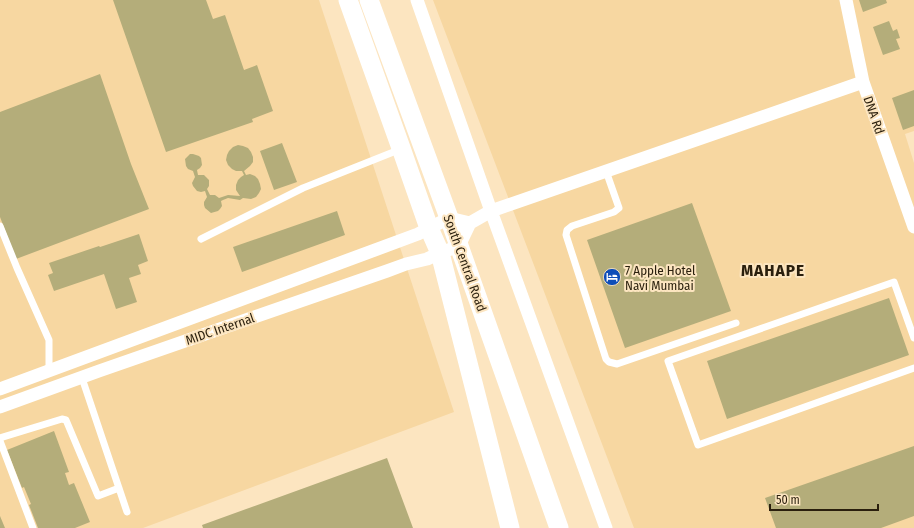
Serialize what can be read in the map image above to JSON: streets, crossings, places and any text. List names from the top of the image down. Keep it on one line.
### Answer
{"streets":{"main road":["South Central Road"],"street":["DNA Rd","MIDC Internal"]},"crossings":[["South Central Road","MIDC Internal"]],"districts":["MAHAPE"],"places":{"hotel":["7 Apple Hotel Navi Mumbai"]},"scale_bar":"50 m"}
